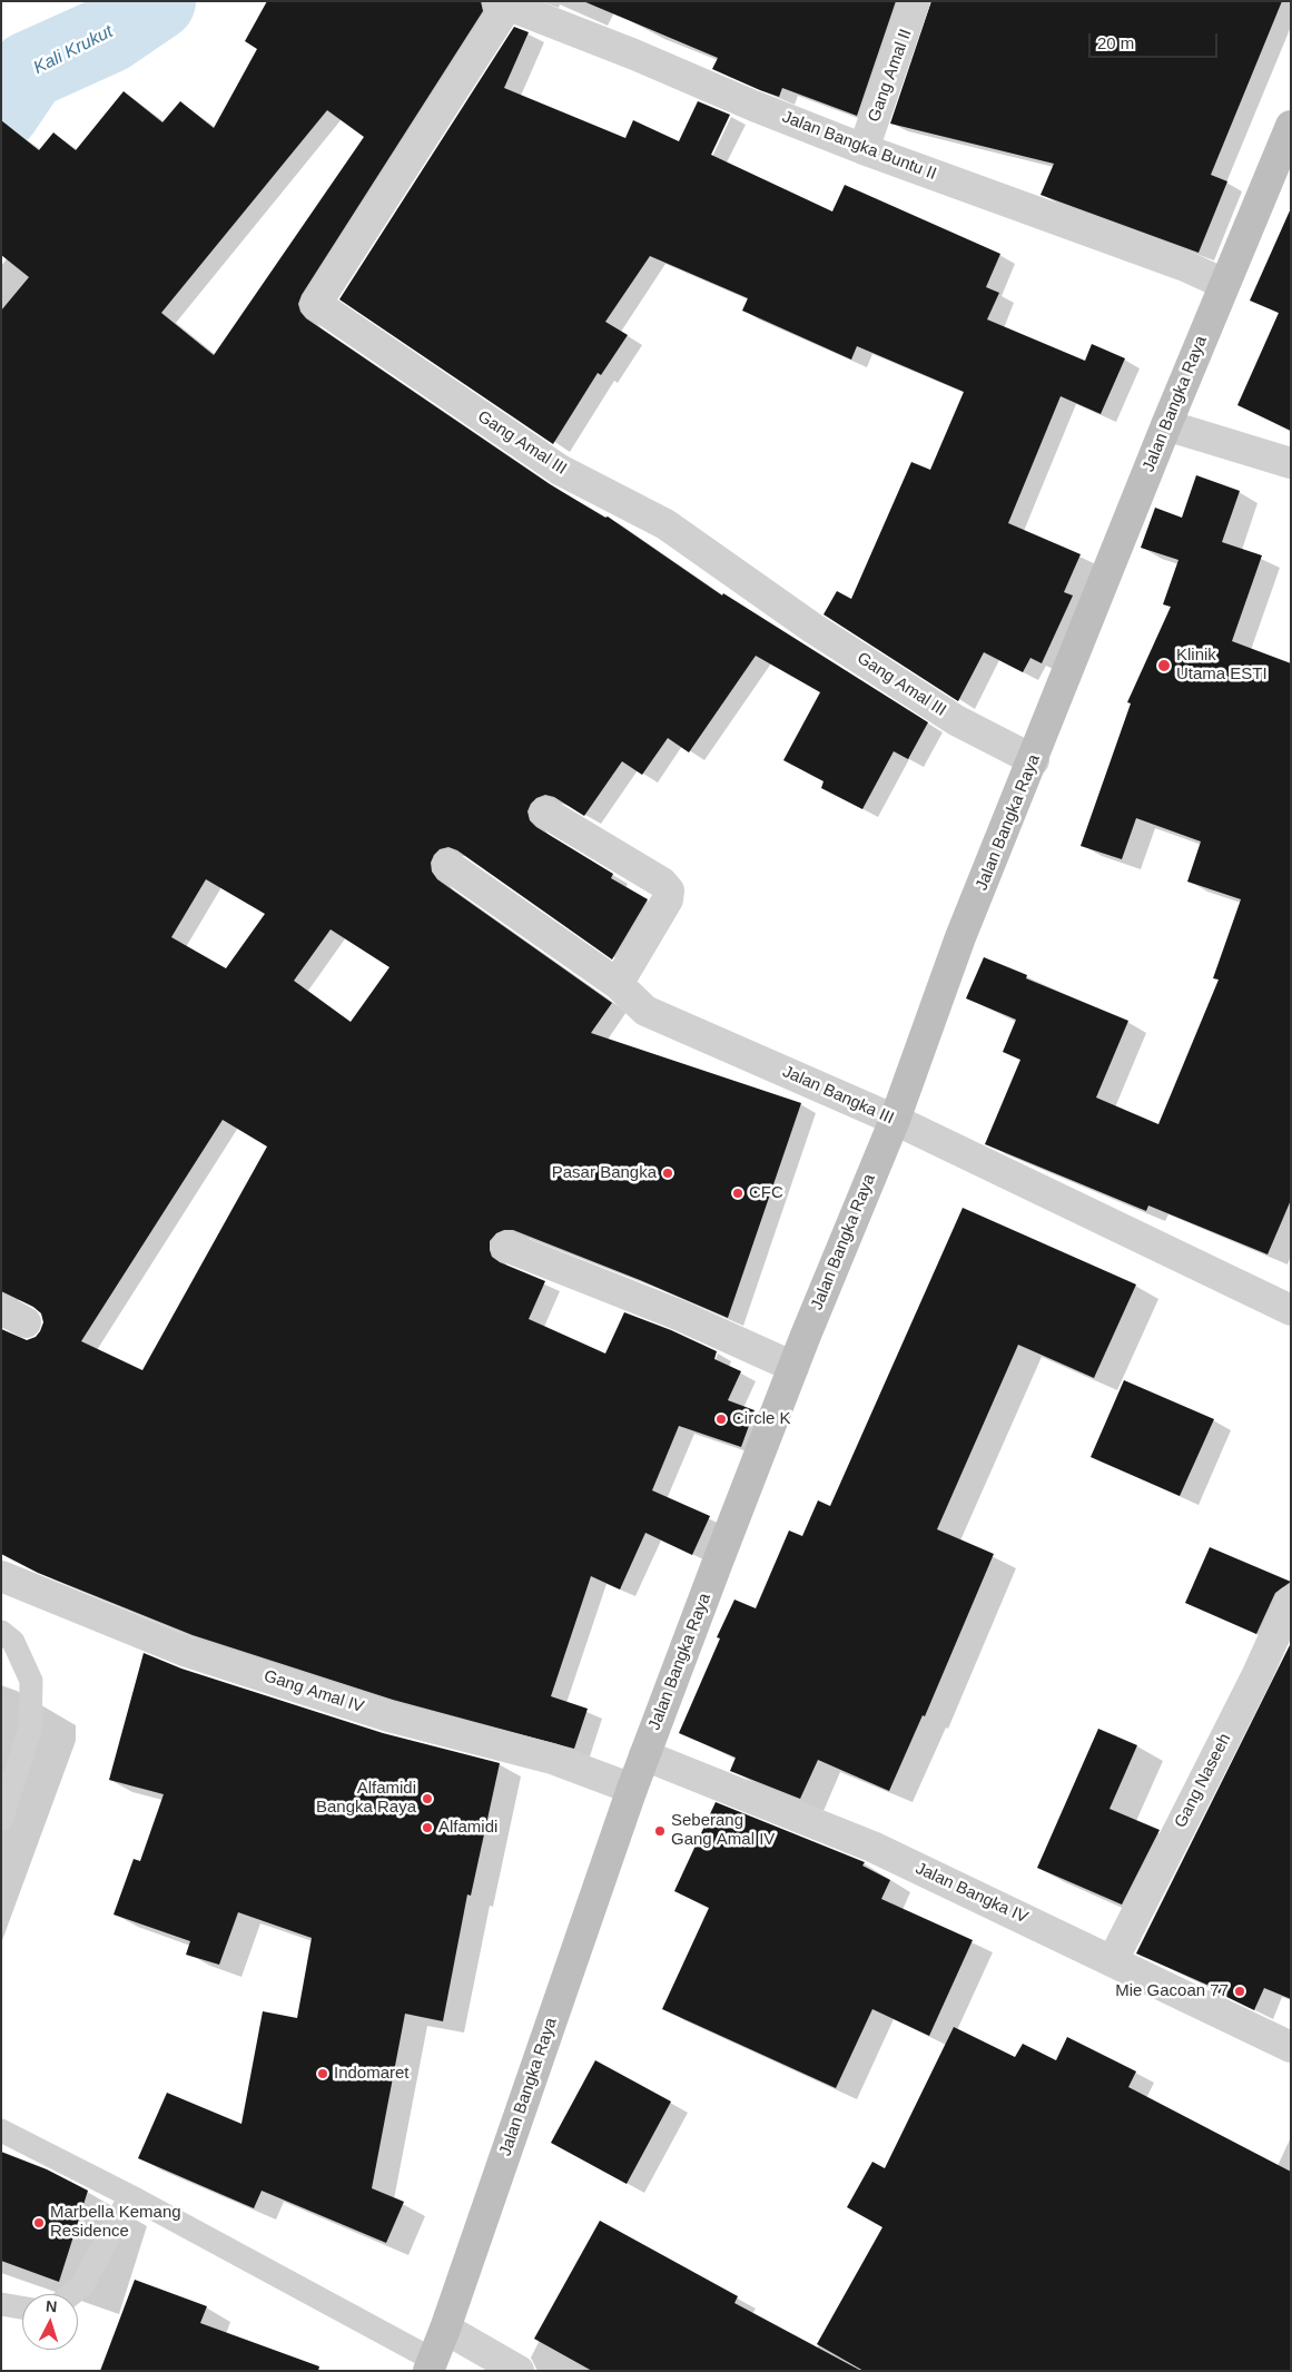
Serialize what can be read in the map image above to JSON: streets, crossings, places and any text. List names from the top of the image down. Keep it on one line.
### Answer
{"streets":{"street":["Gang Amal II","Jalan Bangka Buntu II","Jalan Bangka Raya","Gang Amal III","Jalan Bangka III","Gang Amal IV","Gang Naseeh","Jalan Bangka IV"]},"crossings":[["Gang Amal II","Jalan Bangka Buntu II"],["Jalan Bangka Buntu II","Jalan Bangka Raya"],["Jalan Bangka Buntu II","Gang Amal III"],["Jalan Bangka Raya","Gang Amal III"],["Jalan Bangka Raya","Jalan Bangka III"],["Jalan Bangka Raya","Gang Amal IV"],["Jalan Bangka Raya","Jalan Bangka IV"],["Gang Naseeh","Jalan Bangka IV"]],"water":["Kali Krukut"],"places":["Klinik Utama ESTI","Pasar Bangka","CFC","Circle K","Alfamidi Bangka Raya","Alfamidi","Seberang Gang Amal IV","Mie Gacoan 77","Indomaret","Marbella Kemang Residence"],"scale_bar":"20 m","north":"top"}
